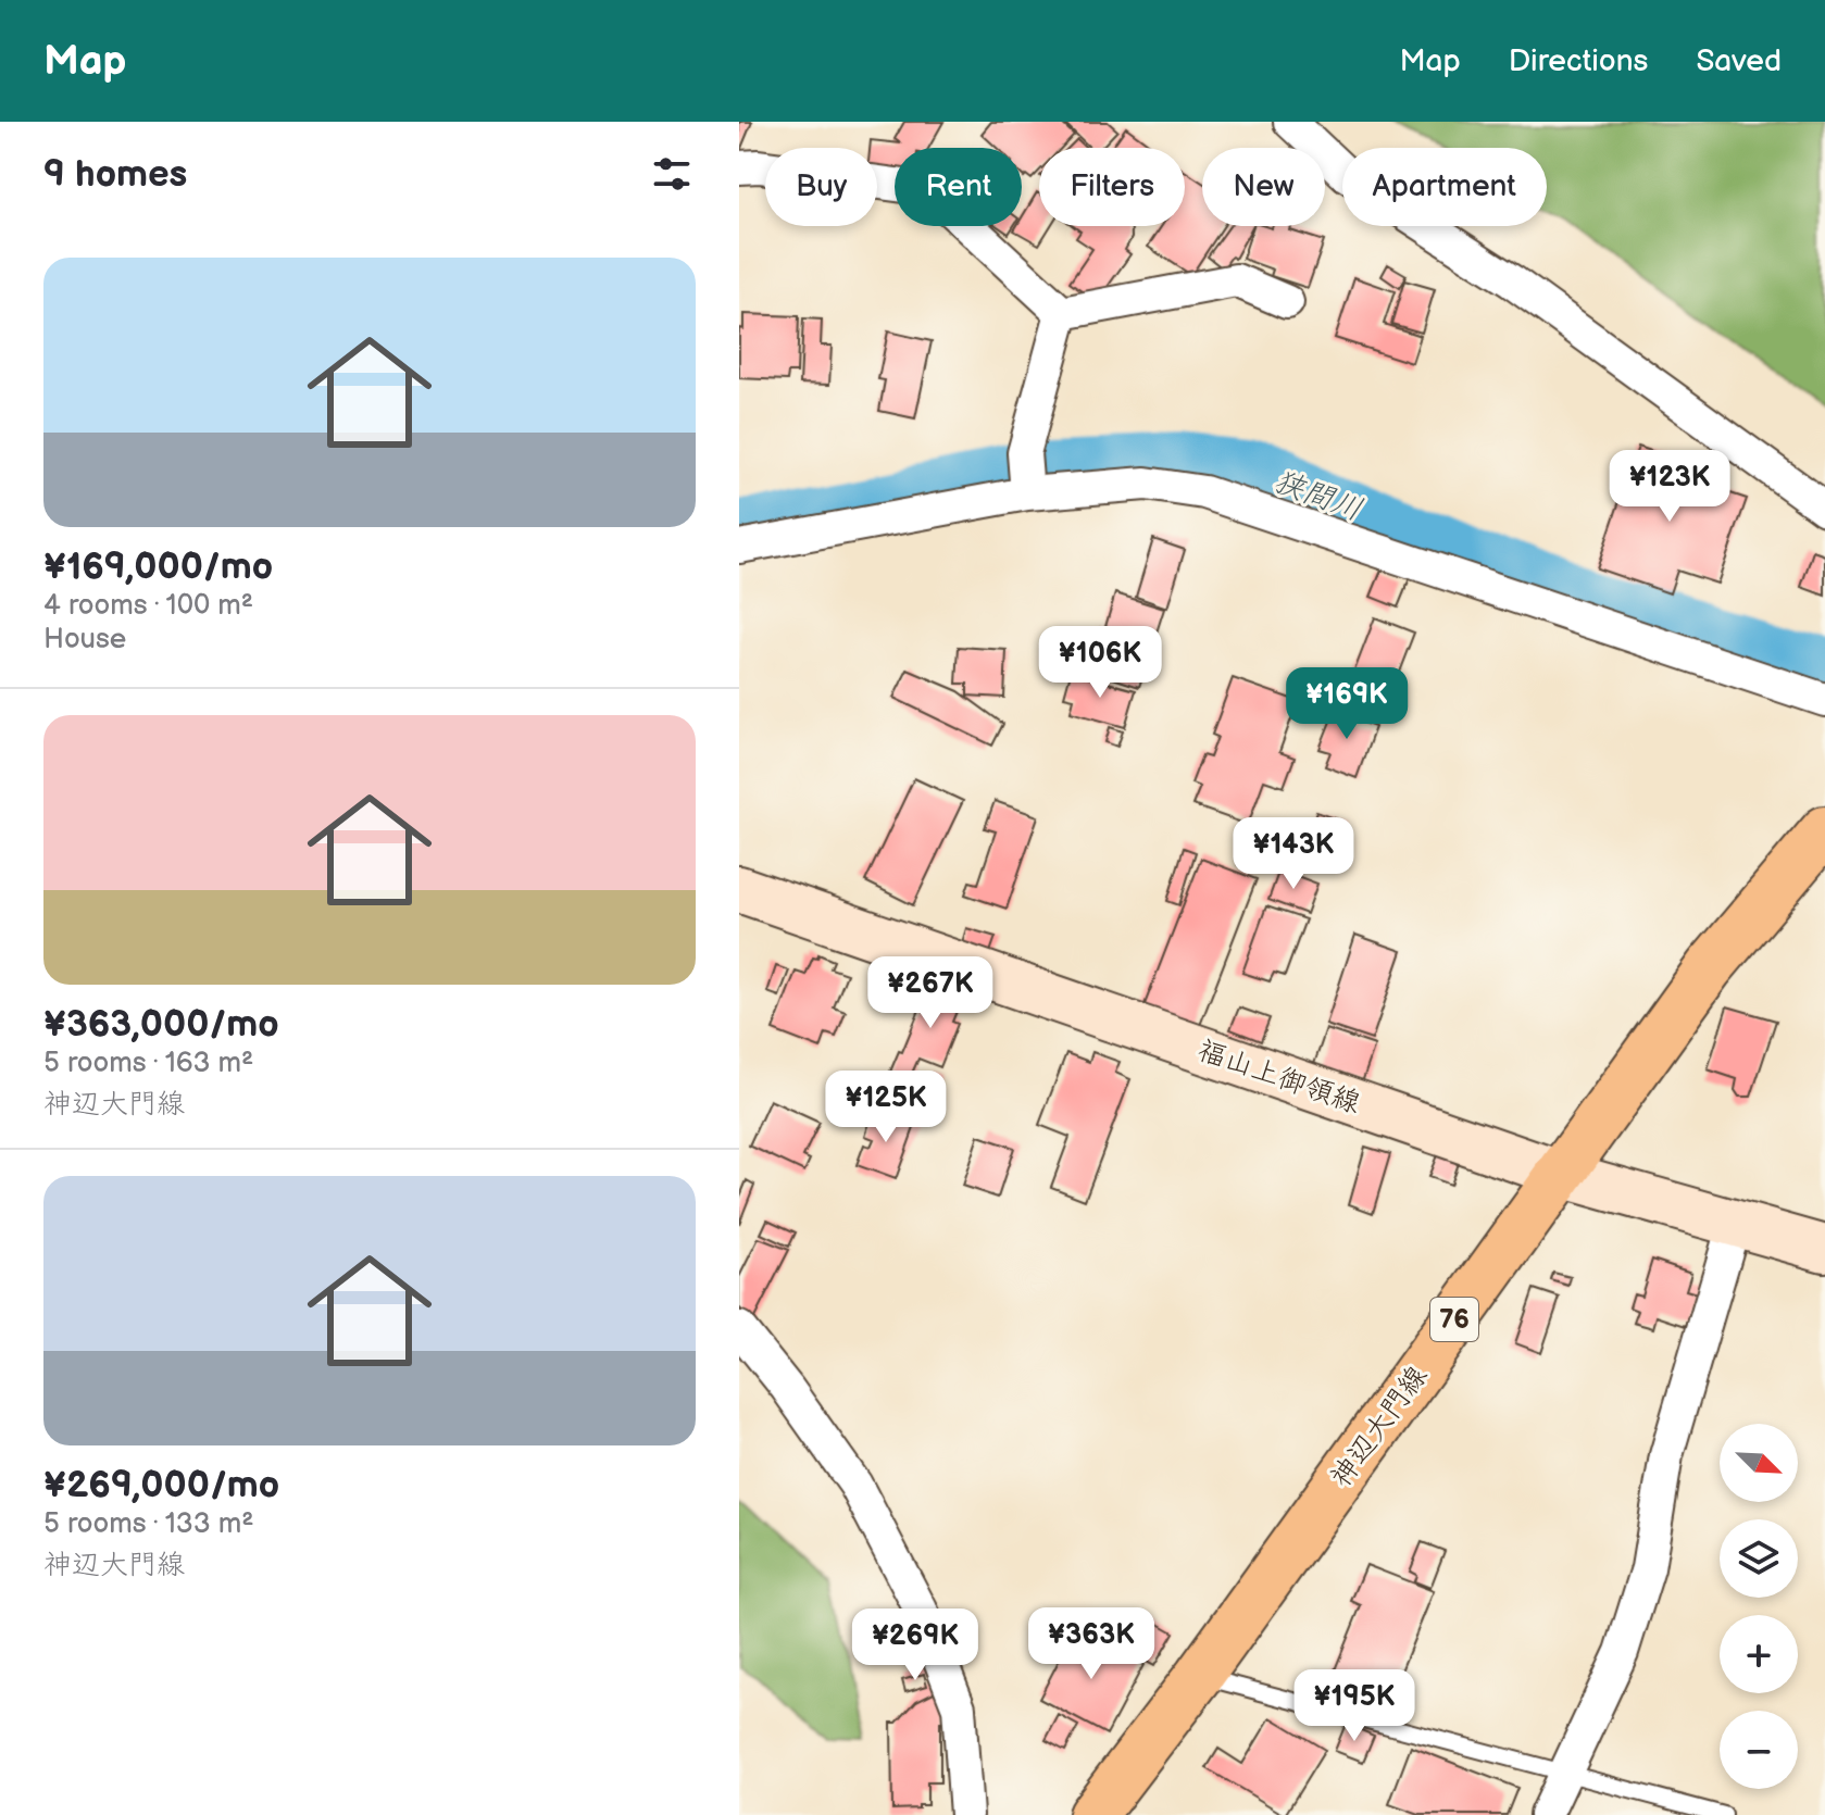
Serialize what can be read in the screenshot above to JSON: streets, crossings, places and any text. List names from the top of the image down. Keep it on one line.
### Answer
{"streets":{"main road":["福山上御領線","76","神辺大門線"]},"crossings":[["福山上御領線","神辺大門線"]],"water":["狭間川"],"north":"bottom right","page":{"header":"Map","nav":["Map","Directions","Saved"],"heading":"9 homes","chip":["Buy","Rent","Filters","New","Apartment"],"list":[{"name":"¥169,000/mo","note":"4 rooms · 100 m² · House"},{"name":"¥363,000/mo","note":"5 rooms · 163 m² · 神辺大門線"},{"name":"¥269,000/mo","note":"5 rooms · 133 m² · 神辺大門線"}],"price":["¥123K","¥106K","¥169K","¥143K","¥267K","¥125K","¥363K","¥269K","¥195K"],"map_buttons":["+","−"]}}
